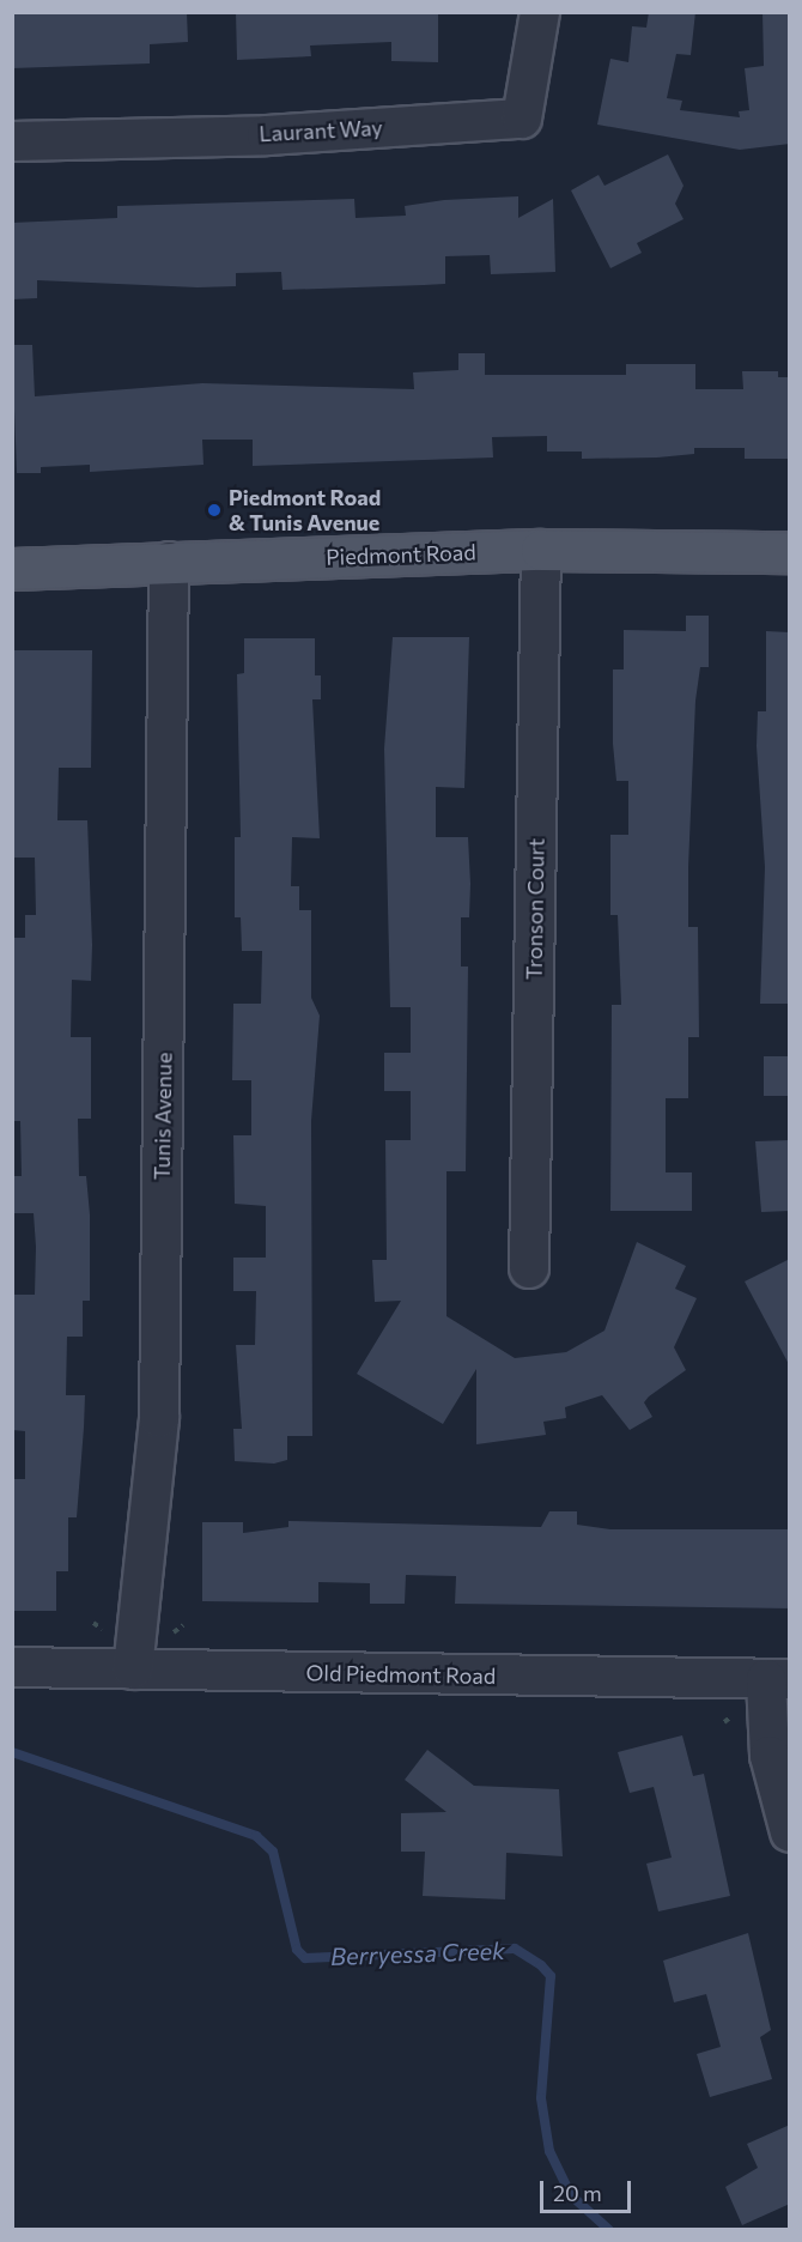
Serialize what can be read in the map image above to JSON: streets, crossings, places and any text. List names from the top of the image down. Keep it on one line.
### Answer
{"streets":{"main road":["Piedmont Road"],"street":["Laurant Way","Tronson Court","Tunis Avenue","Old Piedmont Road"]},"crossings":[["Piedmont Road","Tronson Court"],["Piedmont Road","Tunis Avenue"],["Tunis Avenue","Old Piedmont Road"]],"water":["Berryessa Creek"],"places":["Piedmont Road & Tunis Avenue"],"scale_bar":"20 m"}
